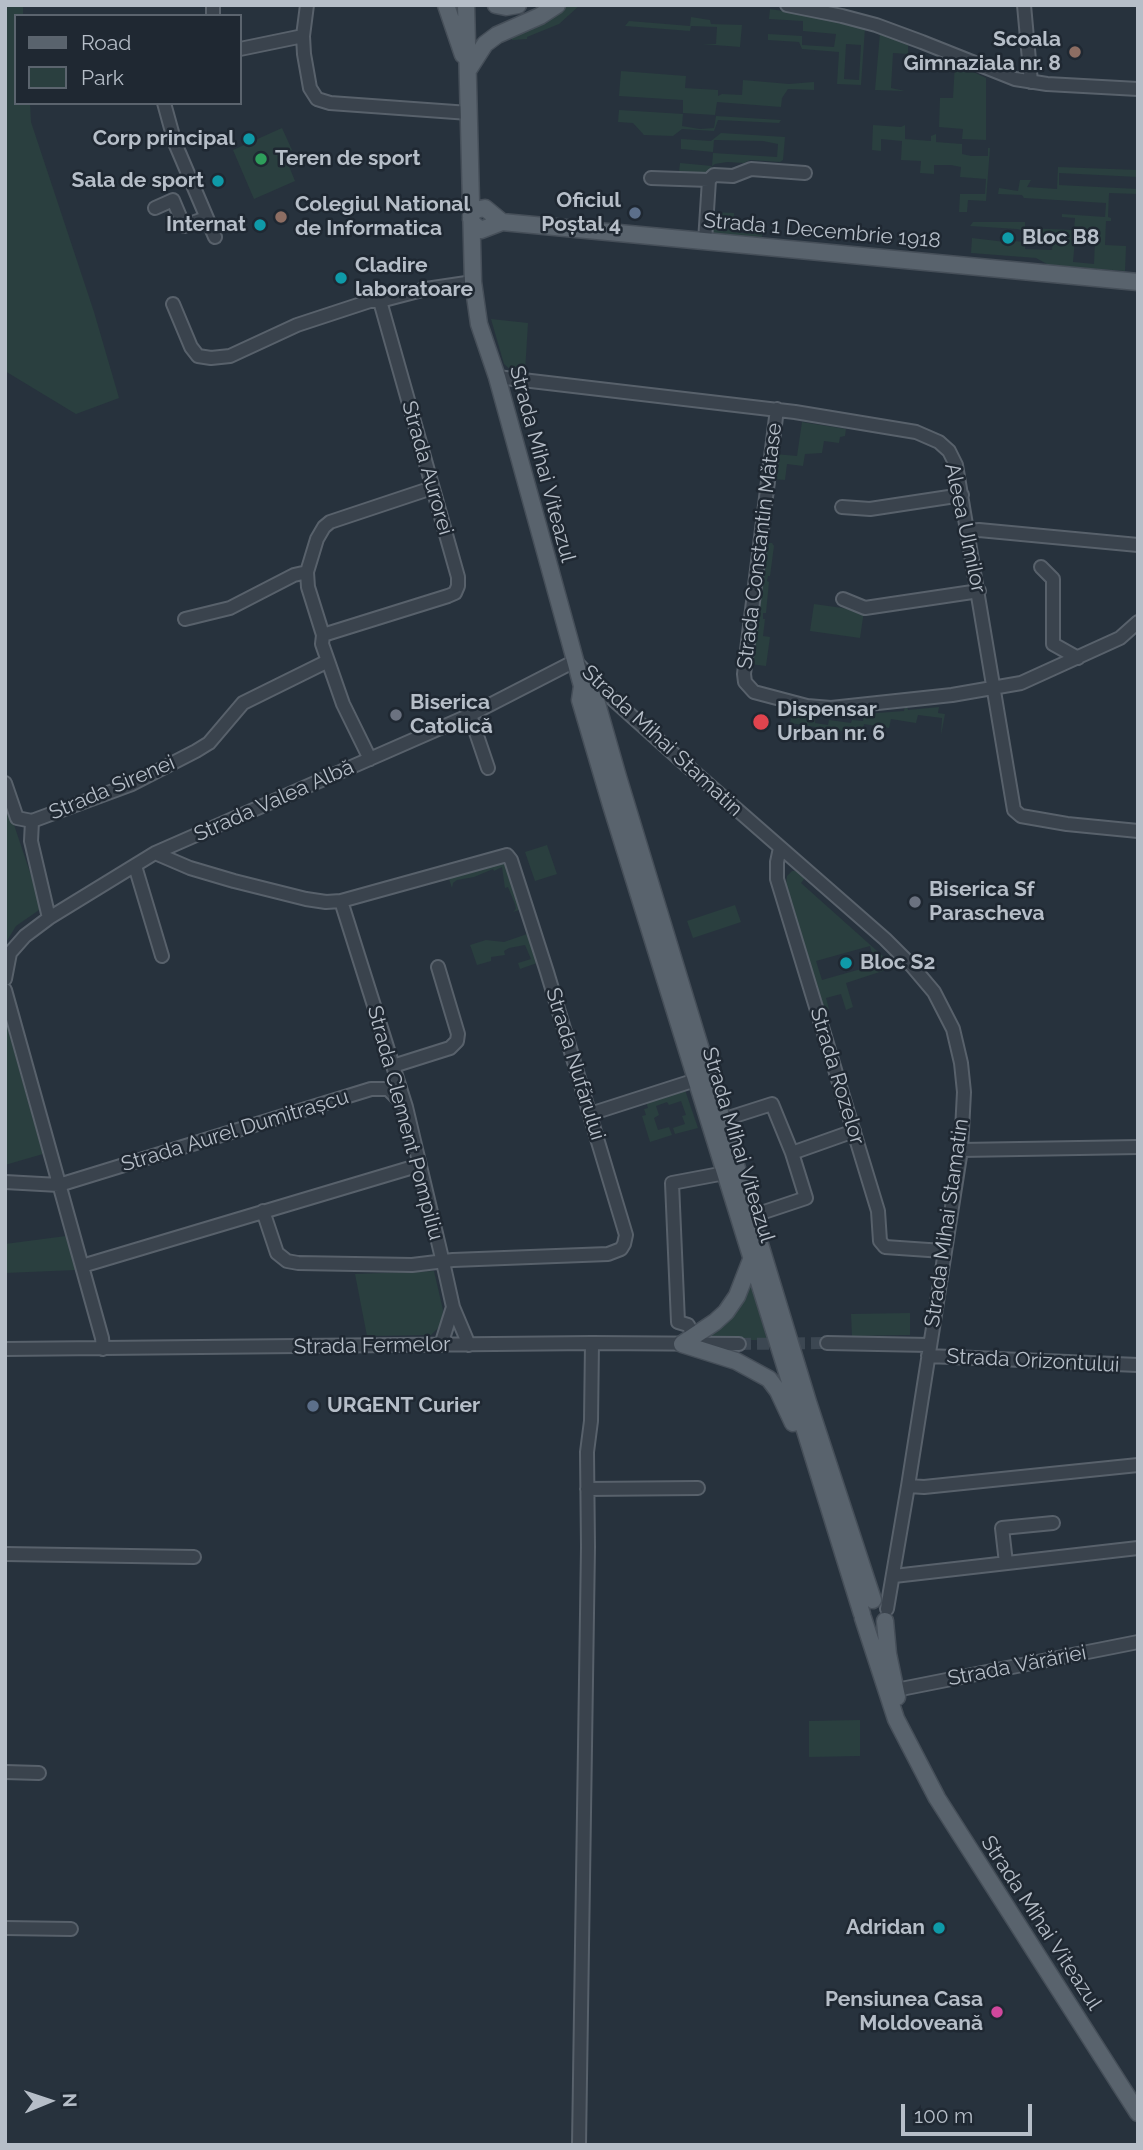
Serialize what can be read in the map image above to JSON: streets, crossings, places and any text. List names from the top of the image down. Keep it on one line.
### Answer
{"streets":{"main road":["Strada 1 Decembrie 1918","Strada Mihai Viteazul"],"street":["Strada Aurorei","Aleea Ulmilor","Strada Constantin Mătase","Strada Mihai Stamatin","Strada Sirenei","Strada Valea Albă","Strada Nufărului","Strada Rozelor","Strada Clement Pompiliu","Strada Aurel Dumitrașcu","Strada Fermelor","Strada Orizontului","Strada Vărăriei"]},"crossings":[["Strada 1 Decembrie 1918","Strada Mihai Viteazul"],["Strada Mihai Viteazul","Aleea Ulmilor"],["Strada Mihai Viteazul","Strada Mihai Stamatin"],["Strada Mihai Viteazul","Strada Valea Albă"],["Strada Mihai Viteazul","Strada Vărăriei"],["Aleea Ulmilor","Strada Constantin Mătase"],["Strada Mihai Stamatin","Strada Valea Albă"],["Strada Mihai Stamatin","Strada Rozelor"],["Strada Mihai Stamatin","Strada Orizontului"],["Strada Valea Albă","Strada Nufărului"],["Strada Nufărului","Strada Clement Pompiliu"],["Strada Clement Pompiliu","Strada Aurel Dumitrașcu"],["Strada Clement Pompiliu","Strada Fermelor"]],"places":["Scoala Gimnaziala nr. 8","Corp principal","Teren de sport","Sala de sport","Oficiul Poștal 4","Colegiul National de Informatica","Internat","Bloc B8","Cladire laboratoare","Biserica Catolică","Dispensar Urban nr. 6","Biserica Sf Parascheva","Bloc S2","URGENT Curier","Adridan","Pensiunea Casa Moldoveană"],"legend":["Road","Park"],"scale_bar":"100 m","north":"right"}
